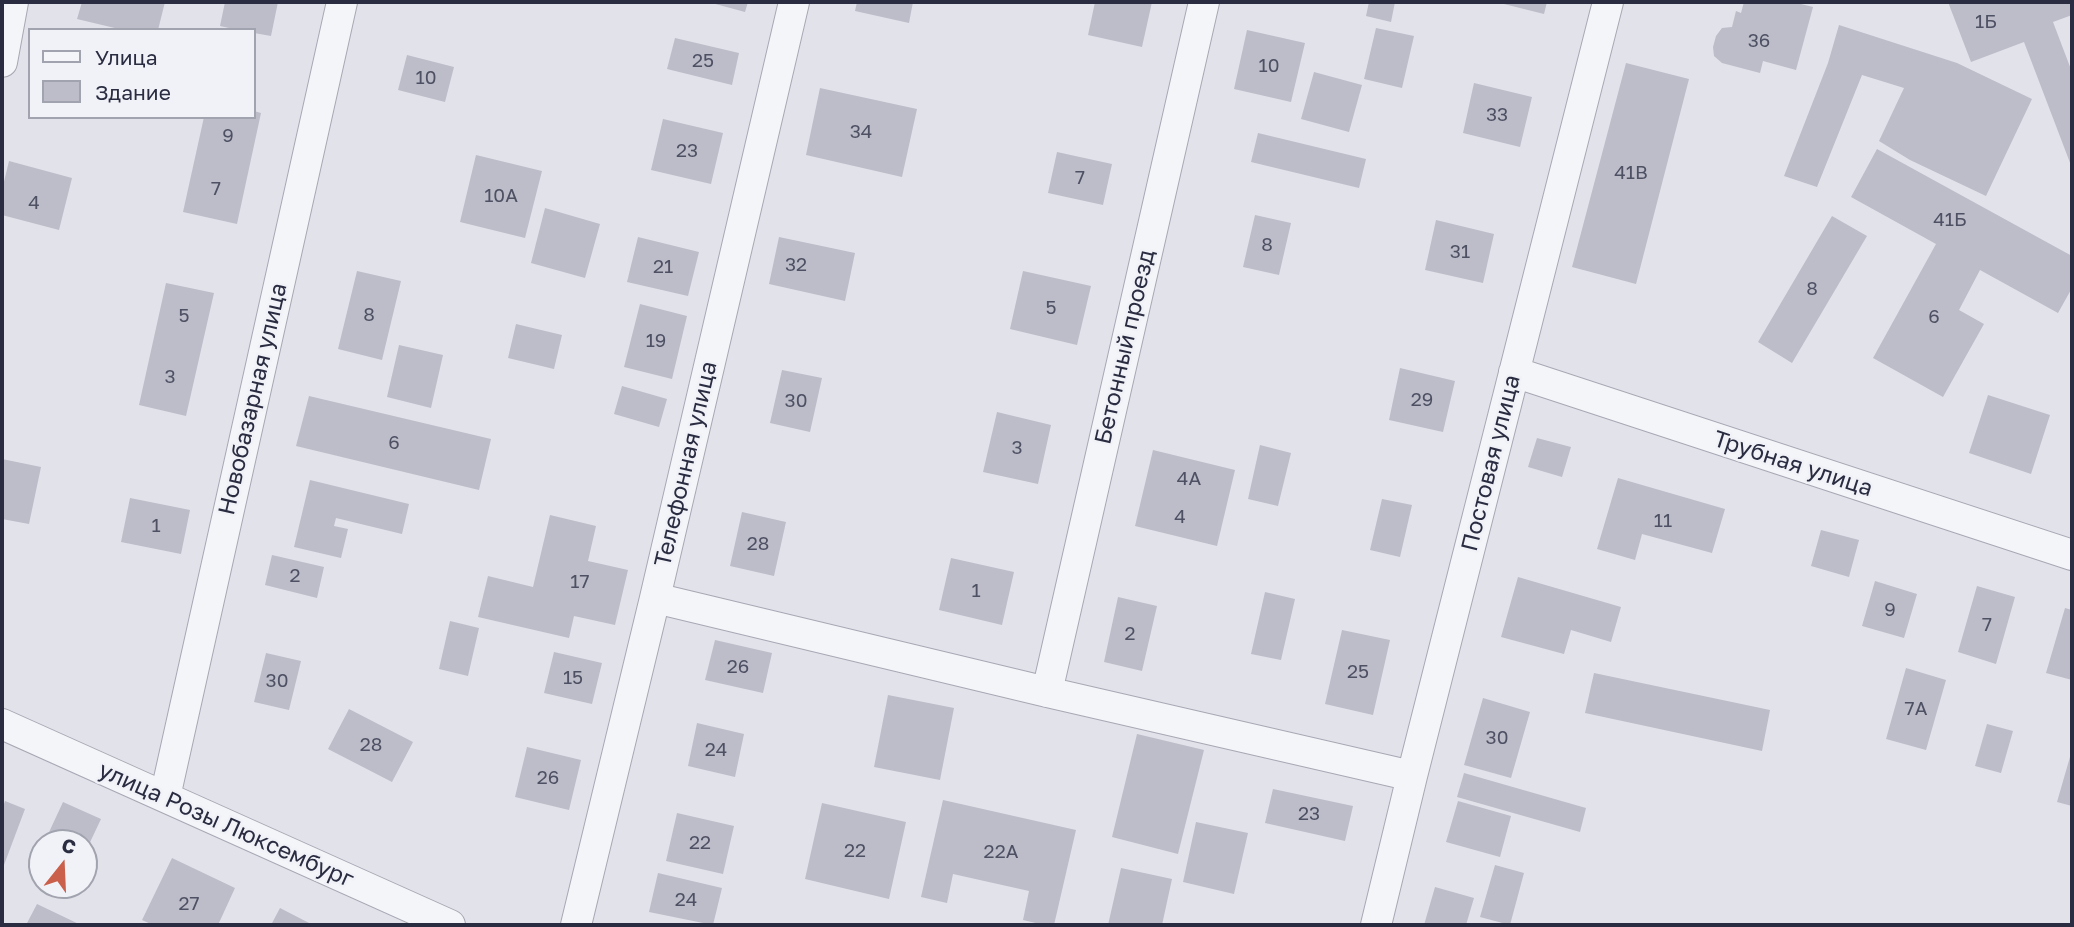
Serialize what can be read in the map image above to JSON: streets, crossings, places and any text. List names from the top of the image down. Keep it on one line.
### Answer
{"streets":{"street":["Бетонный проезд","Новобазарная улица","Постовая улица","Телефонная улица","Трубная улица","улица Розы Люксембург"]},"crossings":[["Новобазарная улица","улица Розы Люксембург"],["Постовая улица","Трубная улица"]],"house_numbers":["1Б","36","25","10","10","33","34","9","23","41В","7","7","10А","4","41Б","8","31","32","21","8","5","8","5","6","19","3","29","30","6","3","4А","4","11","1","28","2","17","1","9","7","2","26","25","15","30","7А","30","28","24","26","23","22","22","22А","24","27"],"legend":["Улица","Здание"],"north":"top"}
